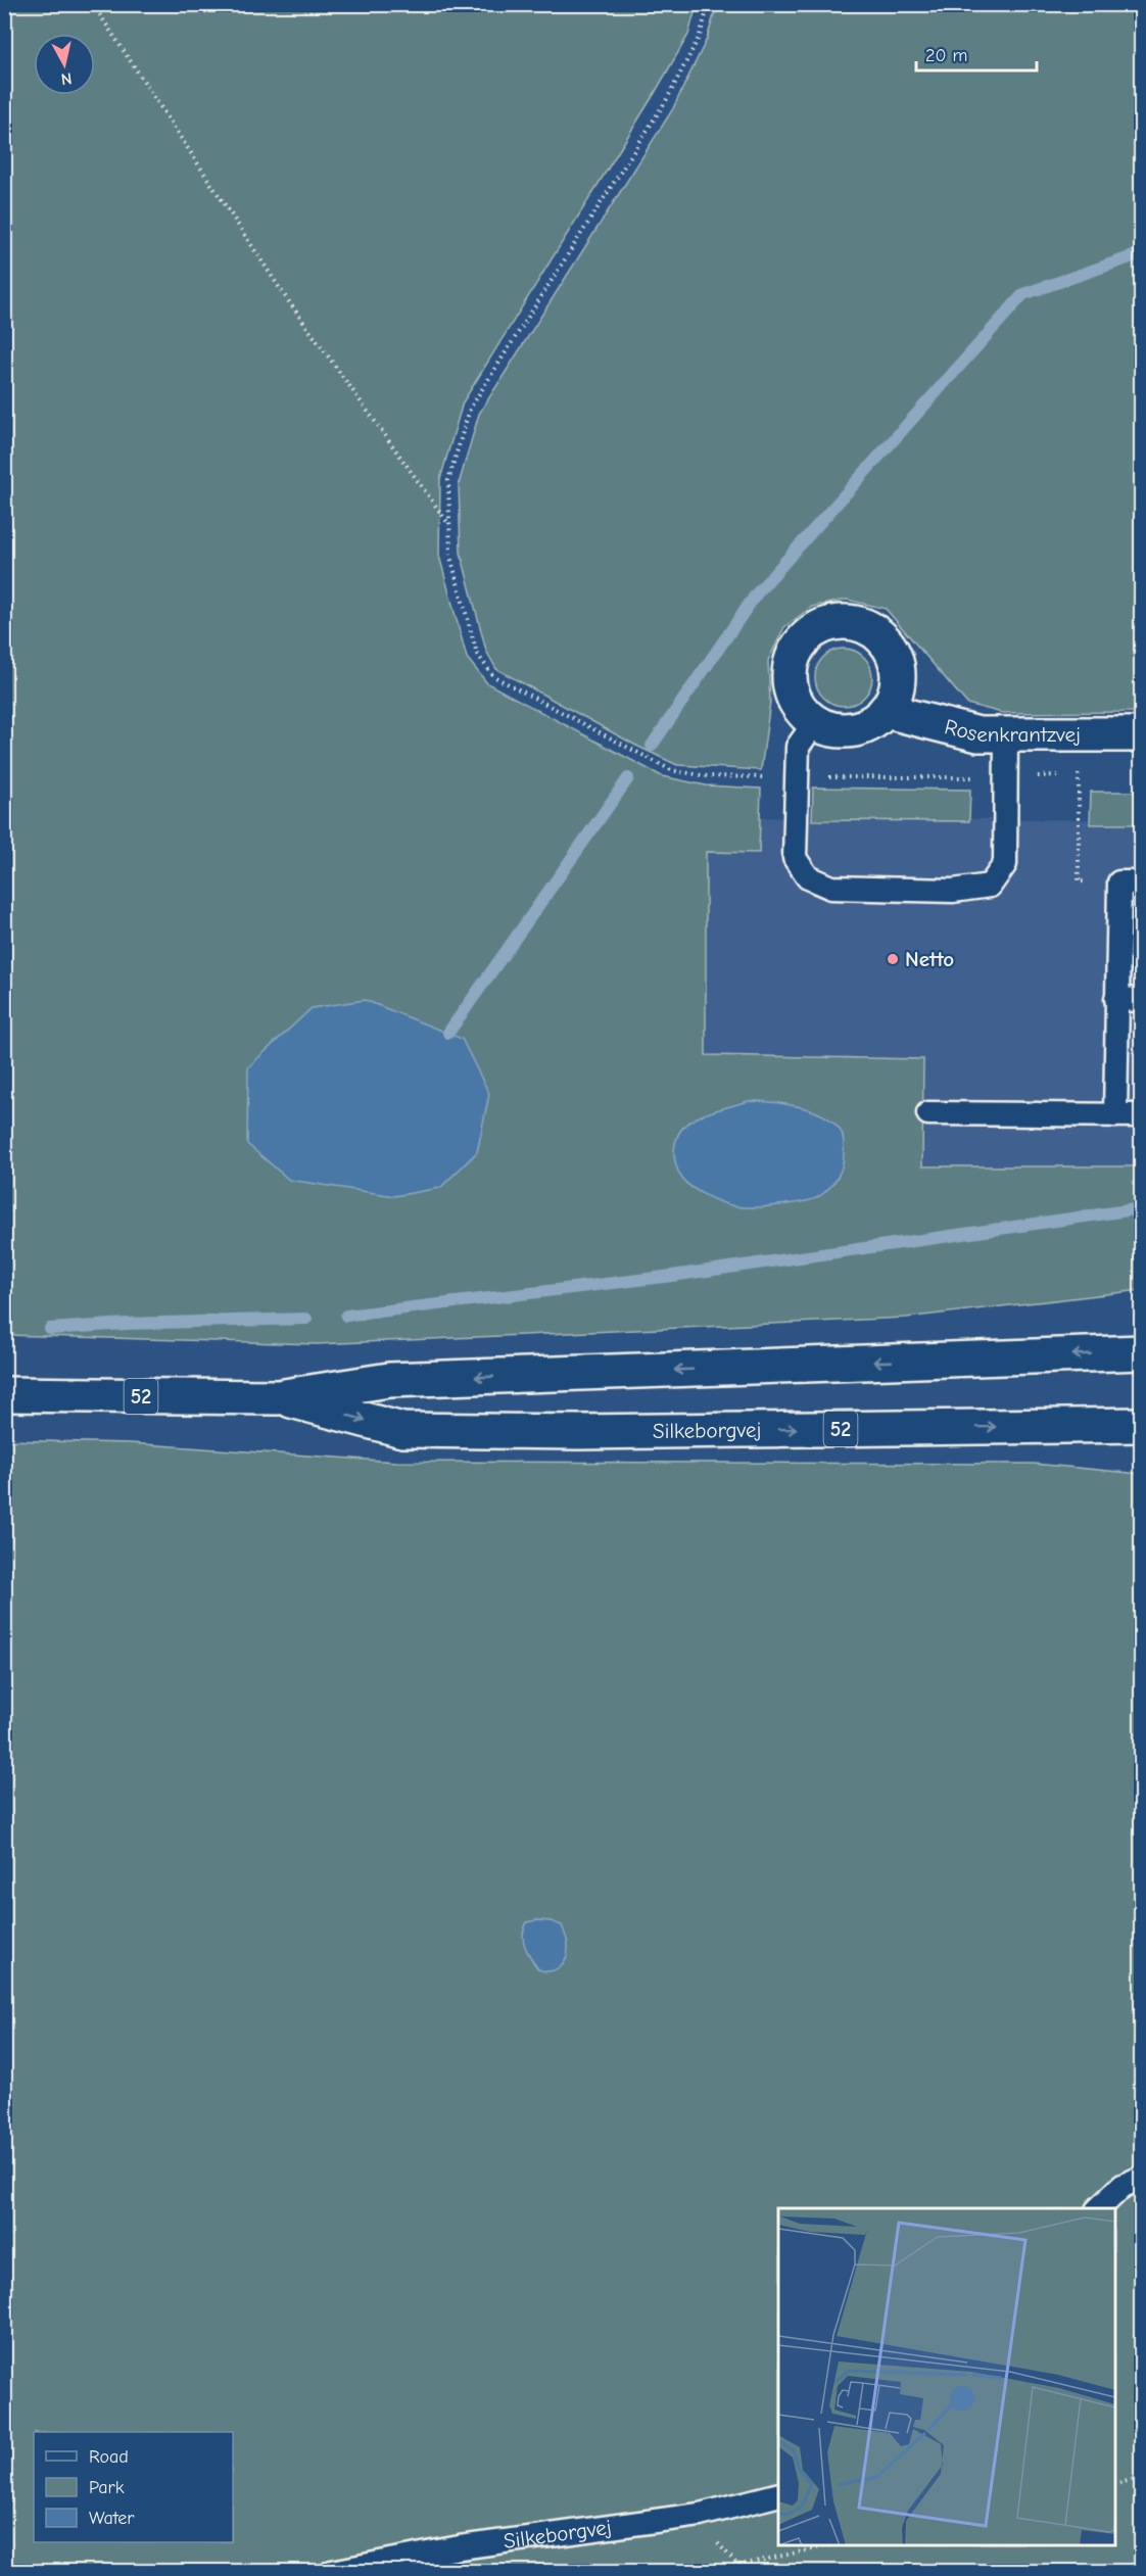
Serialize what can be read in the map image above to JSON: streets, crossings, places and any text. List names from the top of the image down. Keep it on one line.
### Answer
{"streets":{"main road":["Rosenkrantzvej","52","Silkeborgvej"]},"places":["Netto"],"legend":["Road","Park","Water"],"scale_bar":"20 m","north":"bottom"}
